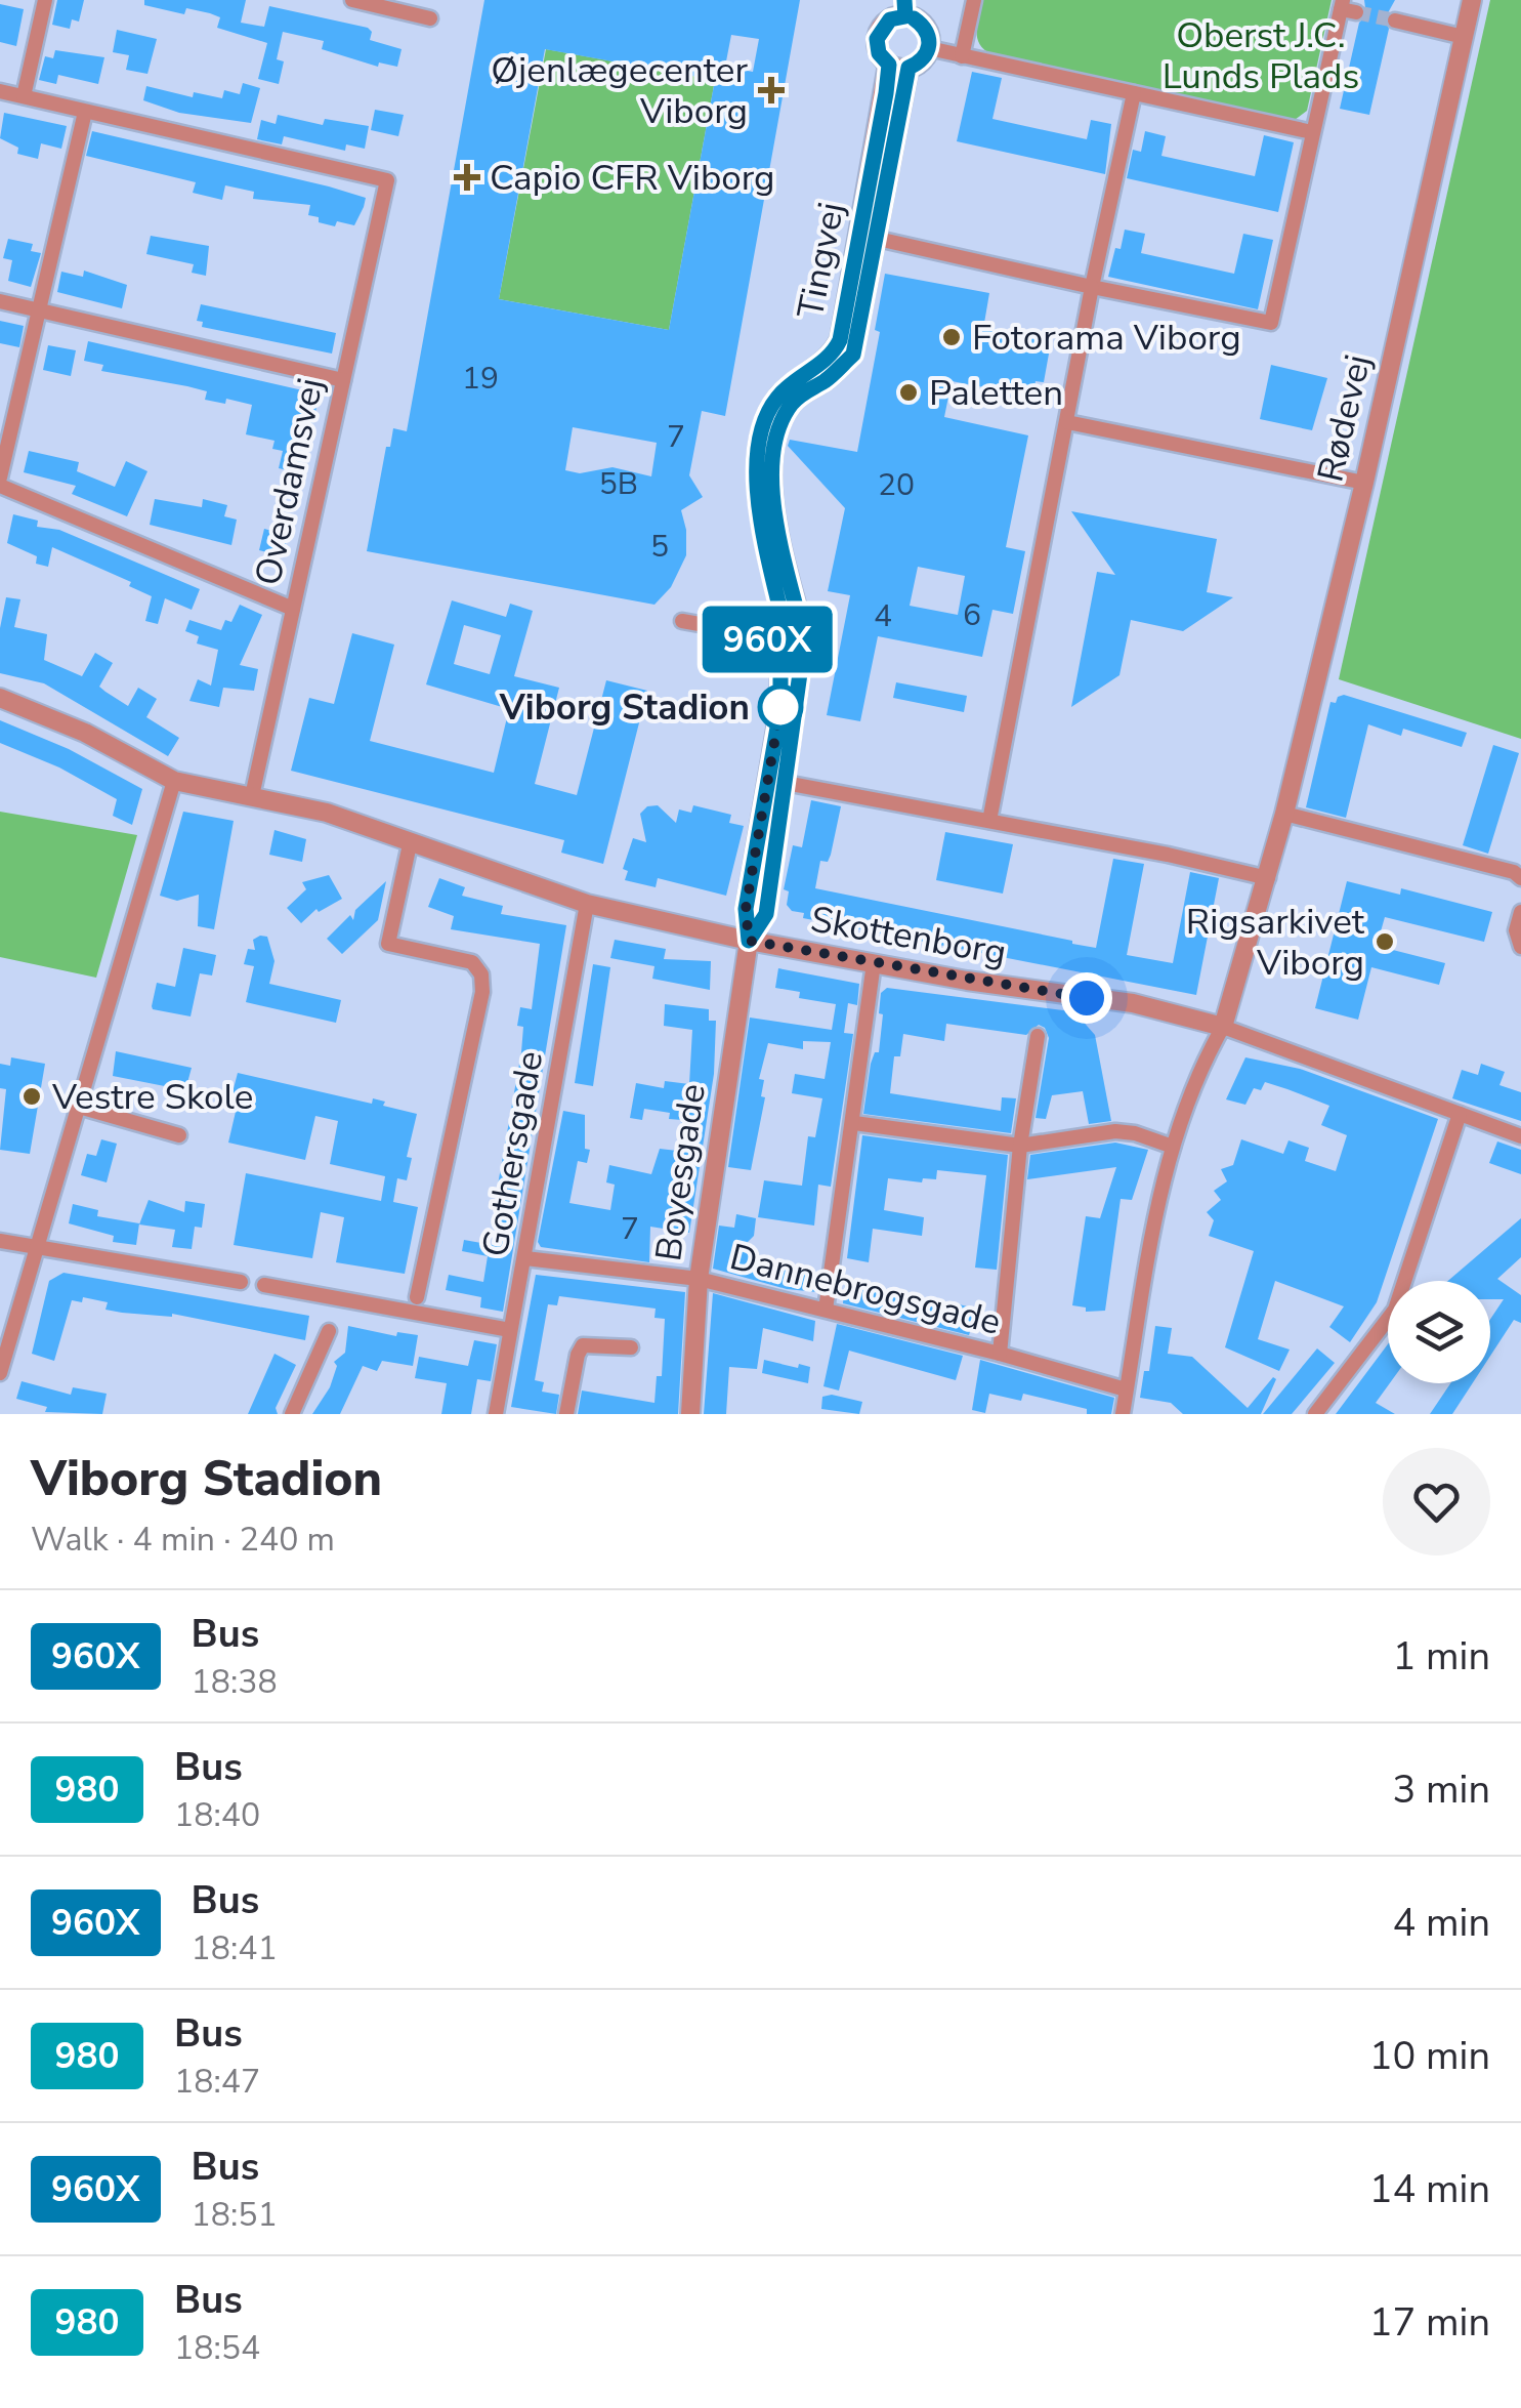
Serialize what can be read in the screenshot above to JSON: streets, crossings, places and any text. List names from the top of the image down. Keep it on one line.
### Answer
{"streets":{"street":["Tingvej","Rødevej","Overdamsvej","Skottenborg","Gothersgade","Boyesgade","Dannebrogsgade"]},"crossings":[["Rødevej","Skottenborg"],["Overdamsvej","Skottenborg"],["Skottenborg","Gothersgade"],["Skottenborg","Boyesgade"],["Gothersgade","Dannebrogsgade"],["Boyesgade","Dannebrogsgade"]],"parks":["Oberst J.C. Lunds Plads"],"places":{"health":["Øjenlægecenter Viborg","Capio CFR Viborg"],"other":["Fotorama Viborg","Paletten","Viborg Stadion","Rigsarkivet Viborg","Vestre Skole"]},"lines":["bus line 960X"],"house_numbers":["19","7","5B","20","5","6","4","7"],"page":{"on_map":"960X","heading":["Viborg Stadion","Walk · 4 min · 240 m"],"list":[{"mark":"960X","name":"Bus","note":"18:38","value":"1 min"},{"mark":"980","name":"Bus","note":"18:40","value":"3 min"},{"mark":"960X","name":"Bus","note":"18:41","value":"4 min"},{"mark":"980","name":"Bus","note":"18:47","value":"10 min"},{"mark":"960X","name":"Bus","note":"18:51","value":"14 min"},{"mark":"980","name":"Bus","note":"18:54","value":"17 min"}]}}
